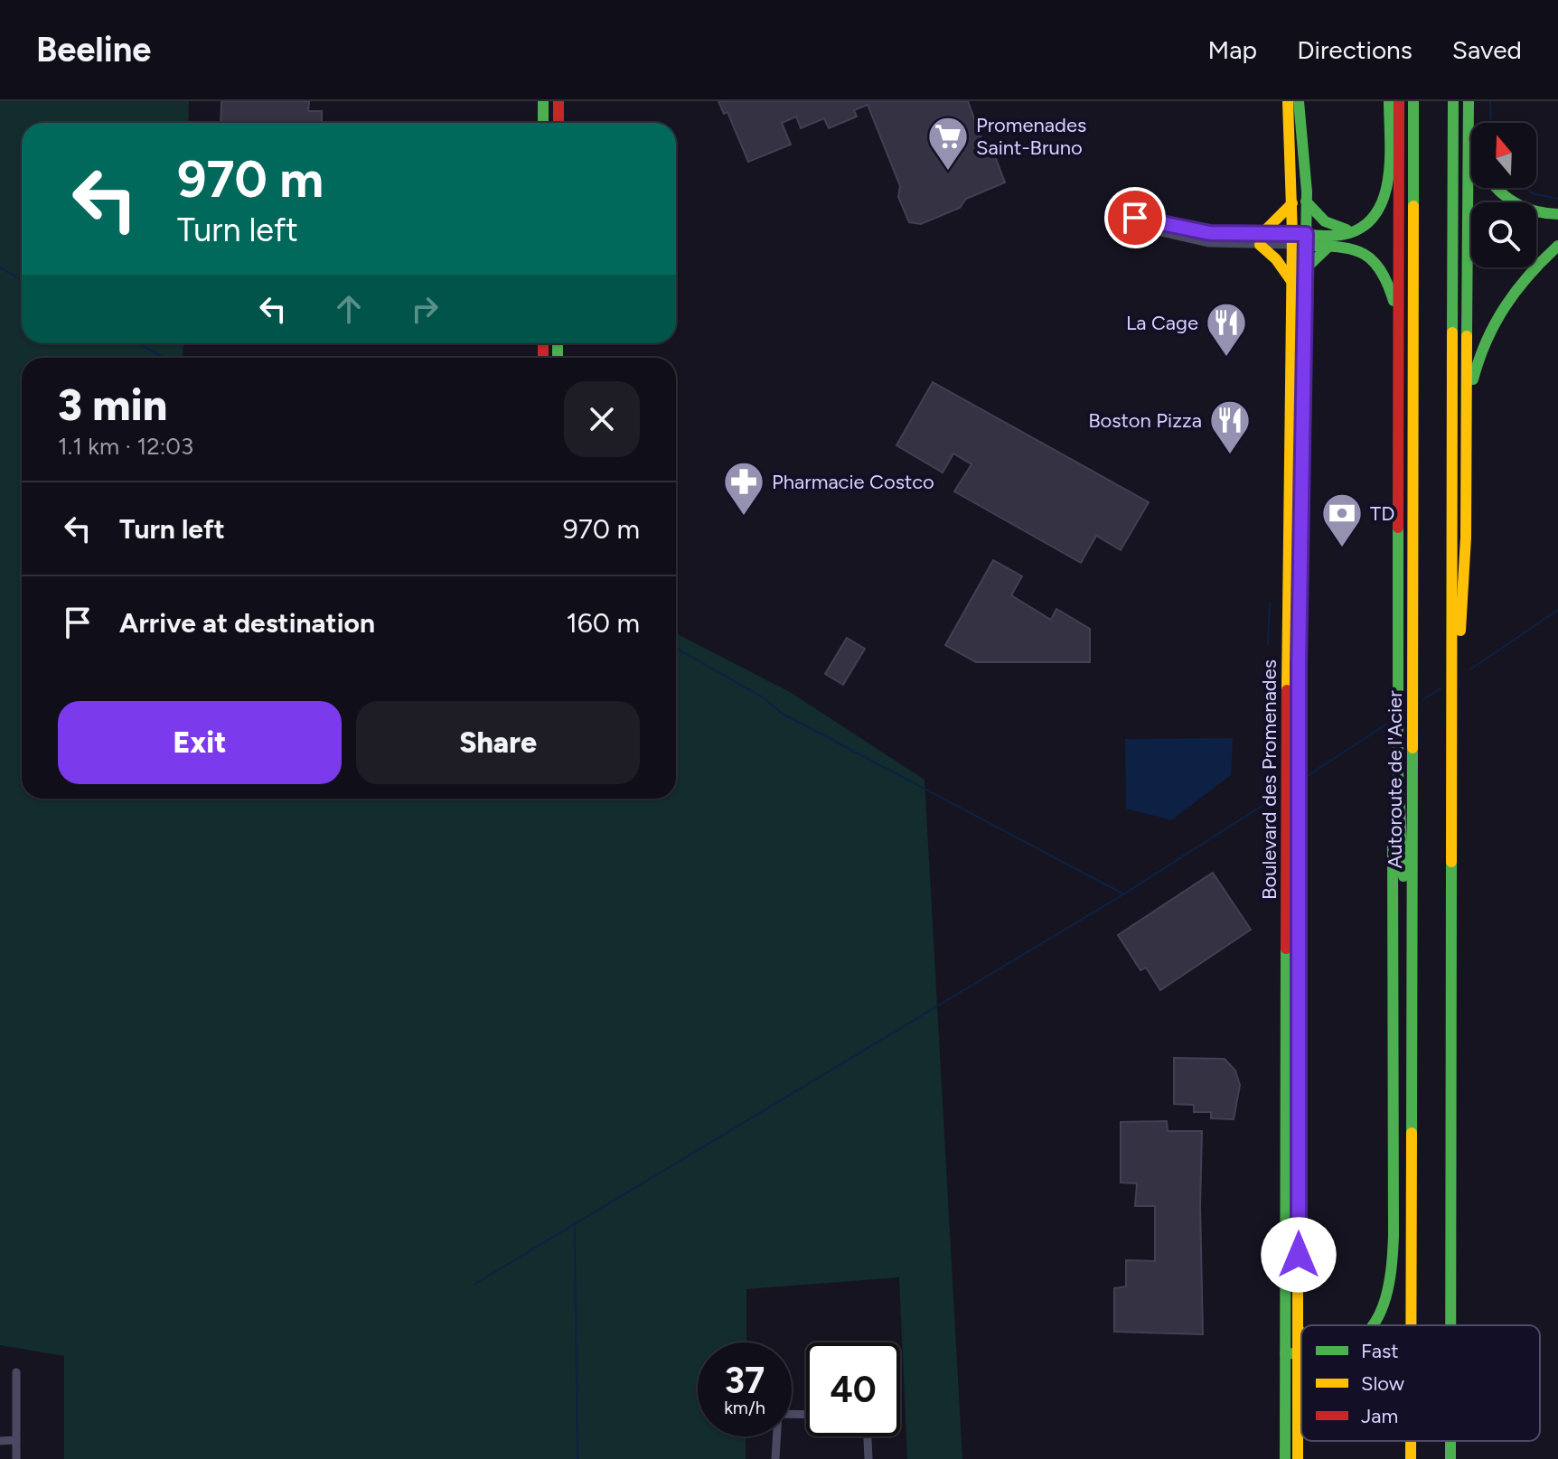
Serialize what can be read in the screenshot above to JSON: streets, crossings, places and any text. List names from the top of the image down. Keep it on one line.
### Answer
{"streets":{"main road":["Boulevard des Promenades","Autoroute de l'Acier"]},"places":{"supermarket":["Promenades Saint-Bruno"],"restaurant":["La Cage","Boston Pizza"],"pharmacy":["Pharmacie Costco"],"bank":["TD"]},"legend":["Fast","Slow","Jam"],"north":"top","page":{"header":"Beeline","nav":["Map","Directions","Saved"],"turn":["970 m","Turn left"],"heading":["3 min","1.1 km · 12:03"],"list":[{"name":"Turn left","value":"970 m"},{"name":"Arrive at destination","value":"160 m"}],"buttons":["Exit","Share"],"speed":"37 km/h","limit":"40"}}
